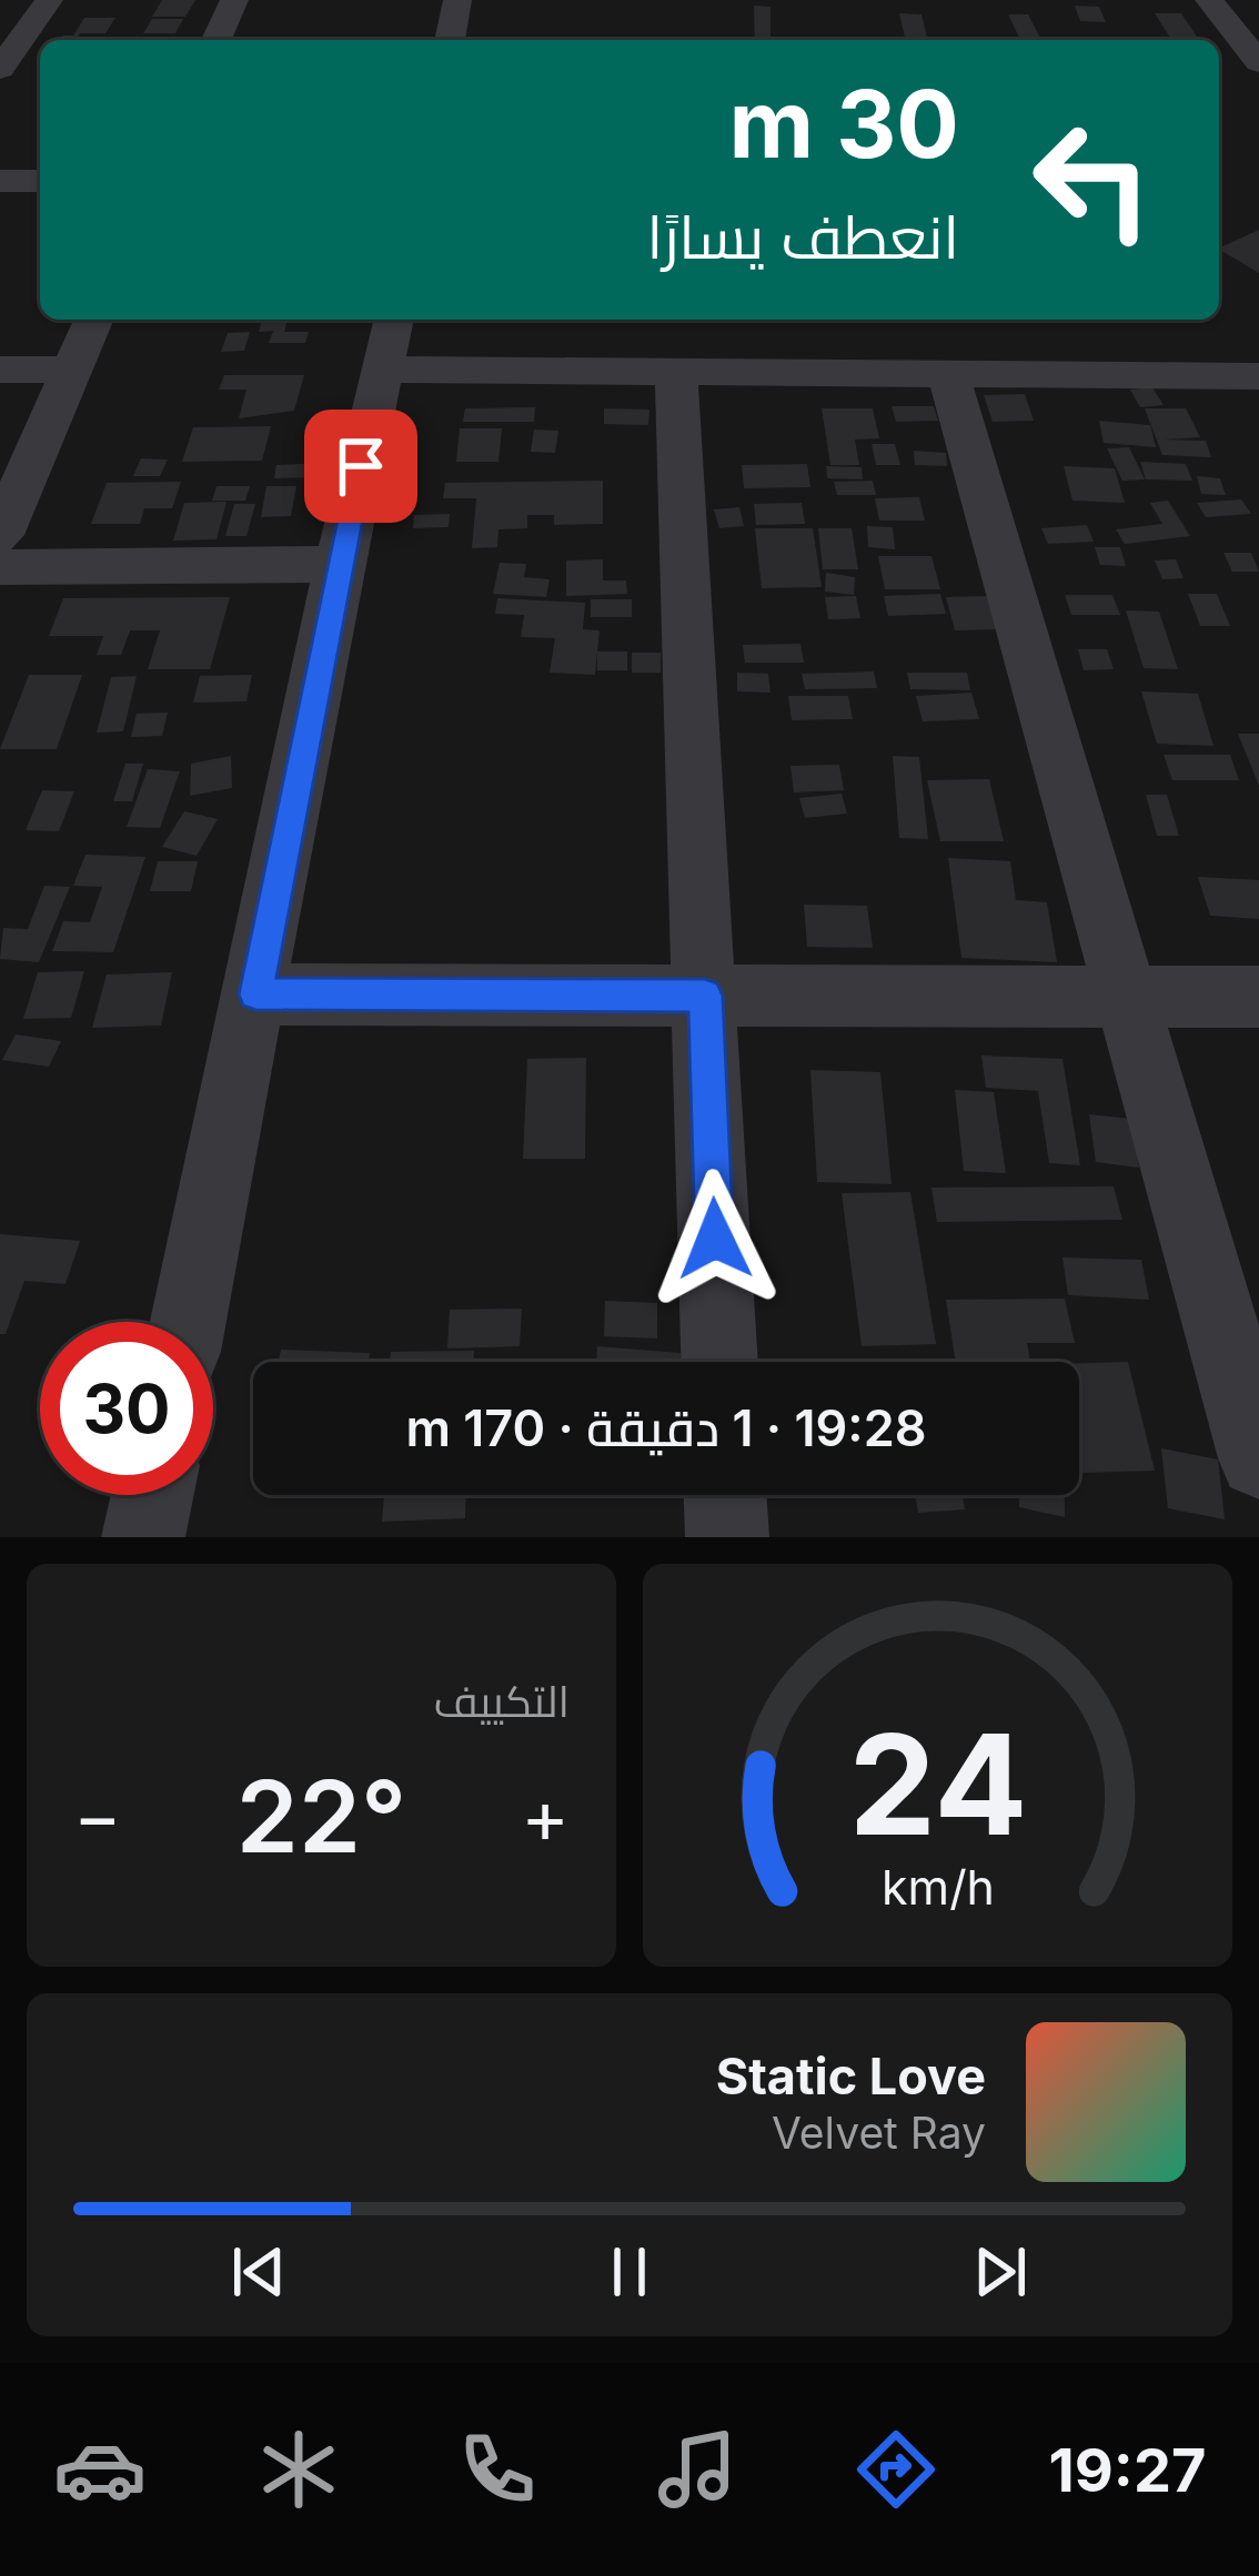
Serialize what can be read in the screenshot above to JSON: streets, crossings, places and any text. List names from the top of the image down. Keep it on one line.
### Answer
{"page":{"turn":["30 m","انعطف يسارًا"],"limit":"30","trip":"19:28 · 1 دقيقة · 170 m","tile":"التكييف","heat":["−","22°","+"],"song":["Static Love","Velvet Ray"],"tabs":"19:27","gauge":["24","km/h"]}}
